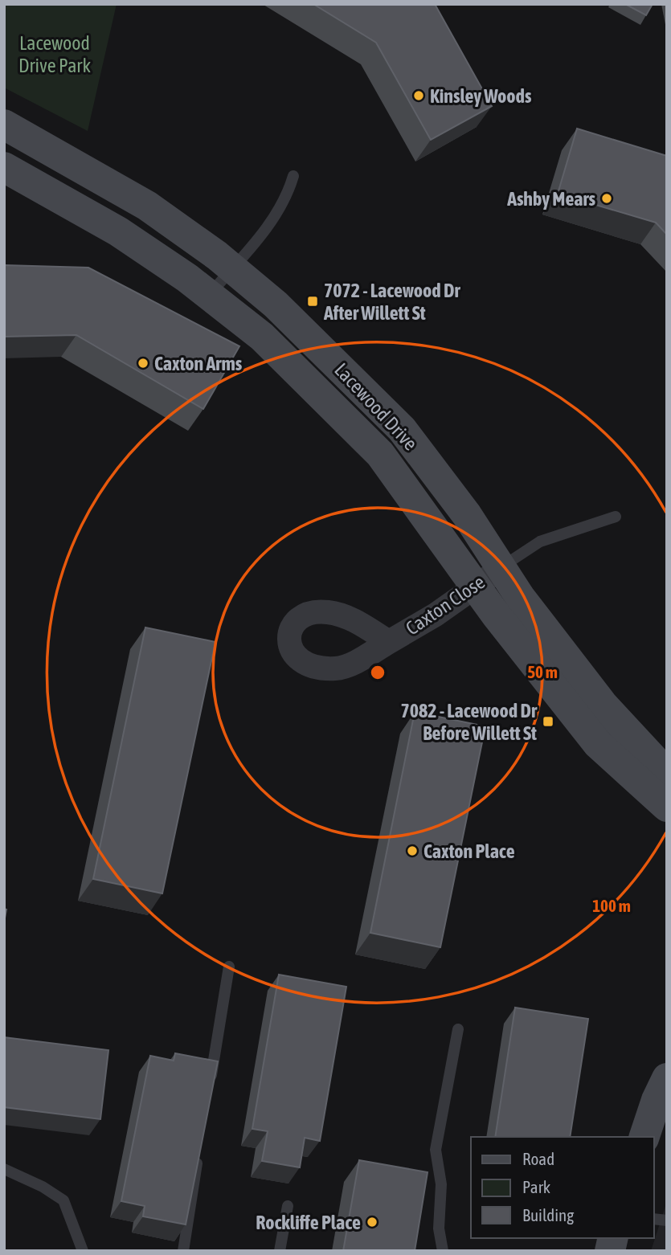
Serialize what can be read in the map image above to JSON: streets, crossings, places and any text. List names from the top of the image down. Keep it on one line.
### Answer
{"streets":{"main road":["Lacewood Drive"],"street":["Caxton Close"]},"crossings":[["Lacewood Drive","Caxton Close"]],"parks":["Lacewood Drive Park"],"places":{"other":["Kinsley Woods","Ashby Mears","Caxton Arms","Caxton Place","Rockliffe Place"],"transit":["7072 - Lacewood Dr After Willett St","7082 - Lacewood Dr Before Willett St"]},"legend":["Road","Park","Building"],"rings":["50 m","100 m"]}
